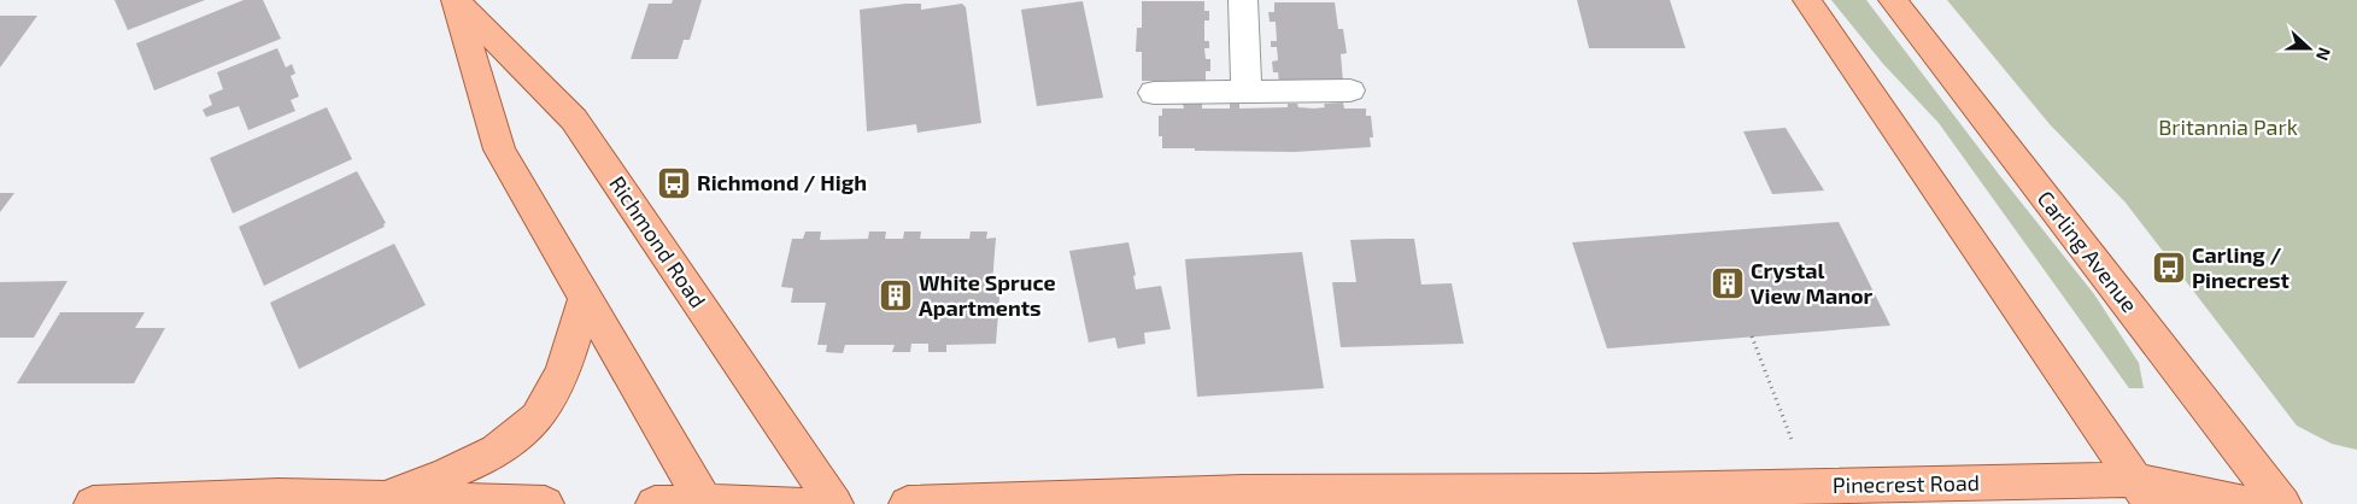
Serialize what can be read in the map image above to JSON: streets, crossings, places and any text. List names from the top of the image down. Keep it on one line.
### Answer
{"streets":{"main road":["Richmond Road","Carling Avenue","Pinecrest Road"]},"parks":["Britannia Park"],"places":{"bus stop":["Richmond / High","Carling / Pinecrest"],"building":["Crystal View Manor","White Spruce Apartments"]},"north":"right"}
